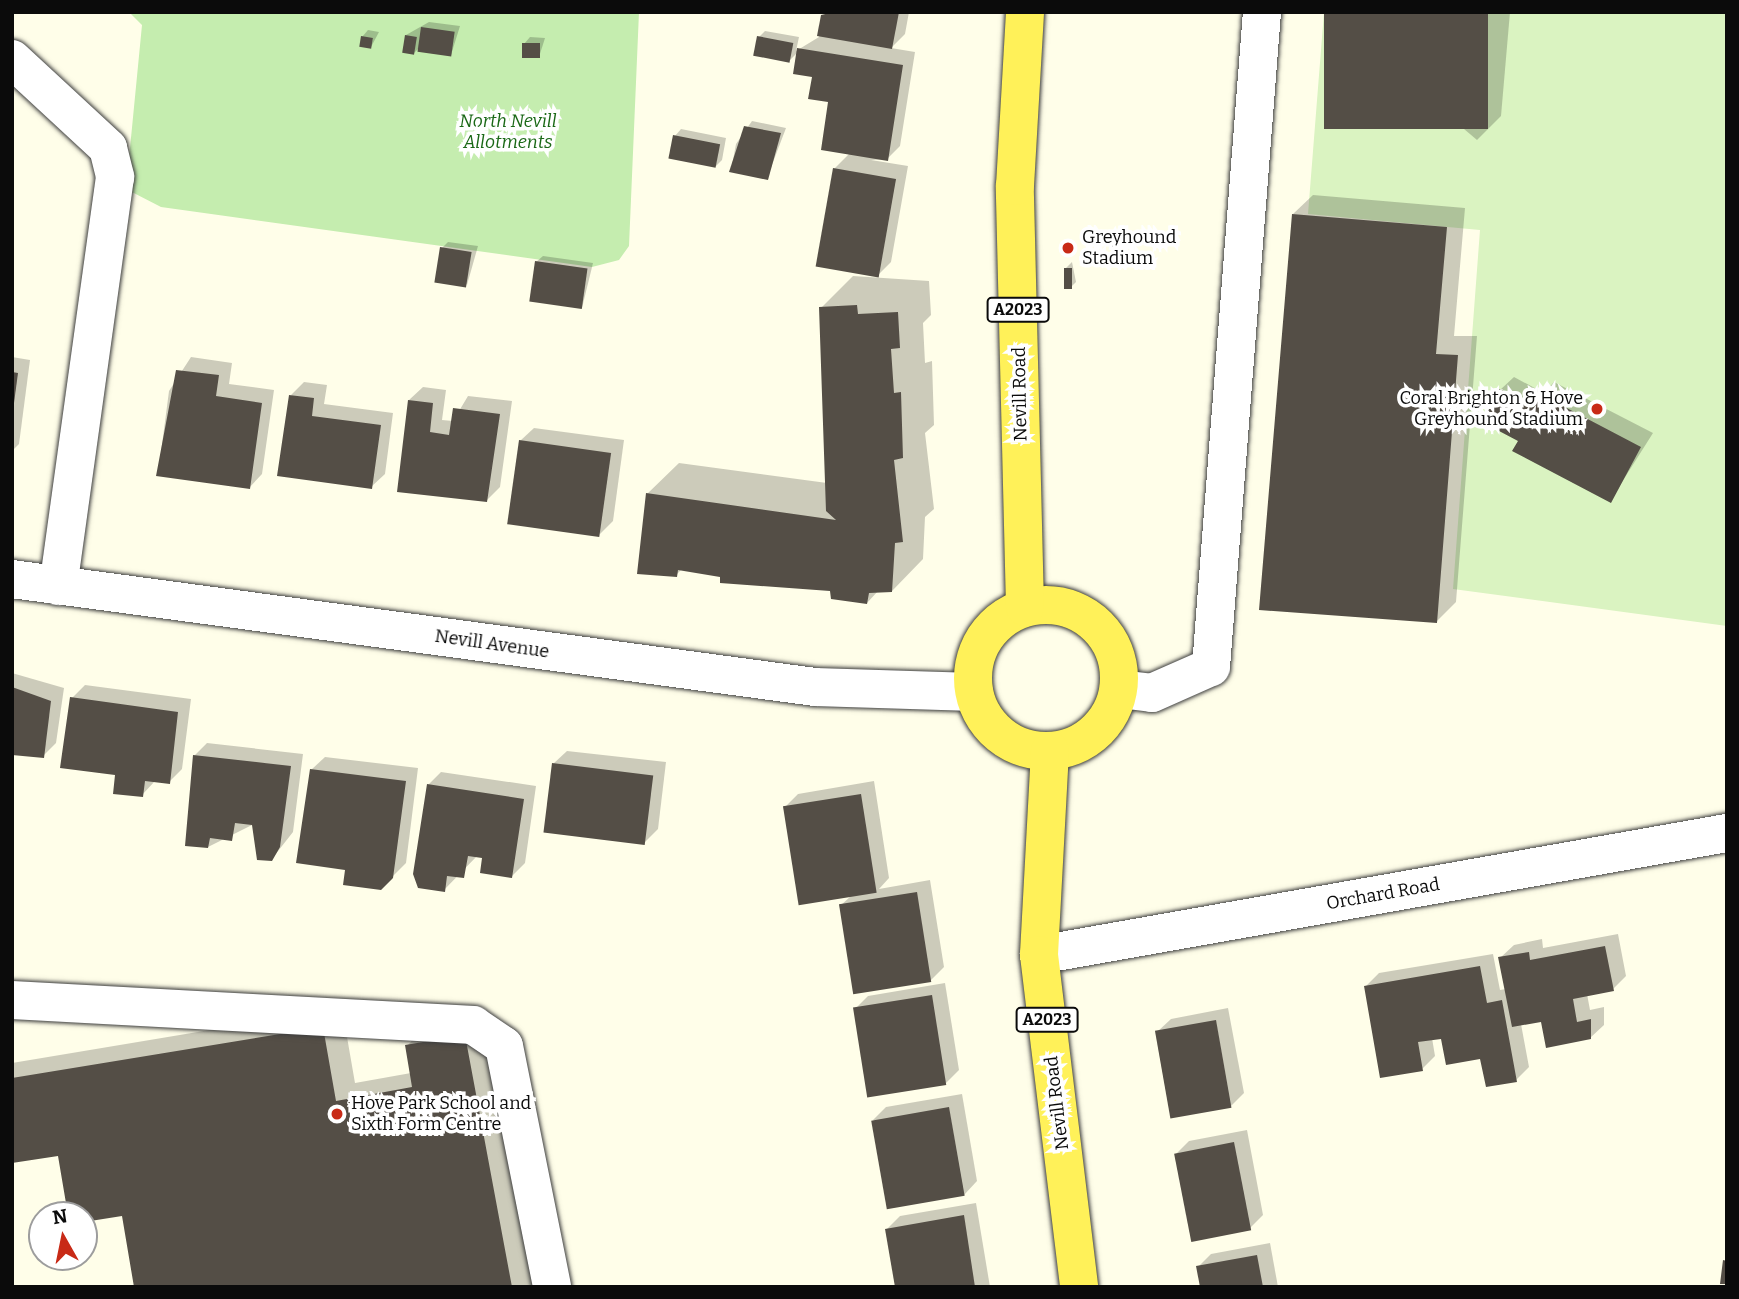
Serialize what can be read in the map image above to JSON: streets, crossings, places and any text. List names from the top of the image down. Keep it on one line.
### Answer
{"streets":{"main road":["A2023","Nevill Road"],"street":["Nevill Avenue","Orchard Road"]},"crossings":[["Nevill Road","Nevill Avenue"],["Nevill Road","Orchard Road"]],"parks":["North Nevill Allotments"],"places":["Greyhound Stadium","Coral Brighton & Hove Greyhound Stadium","Hove Park School and Sixth Form Centre"],"north":"top"}
